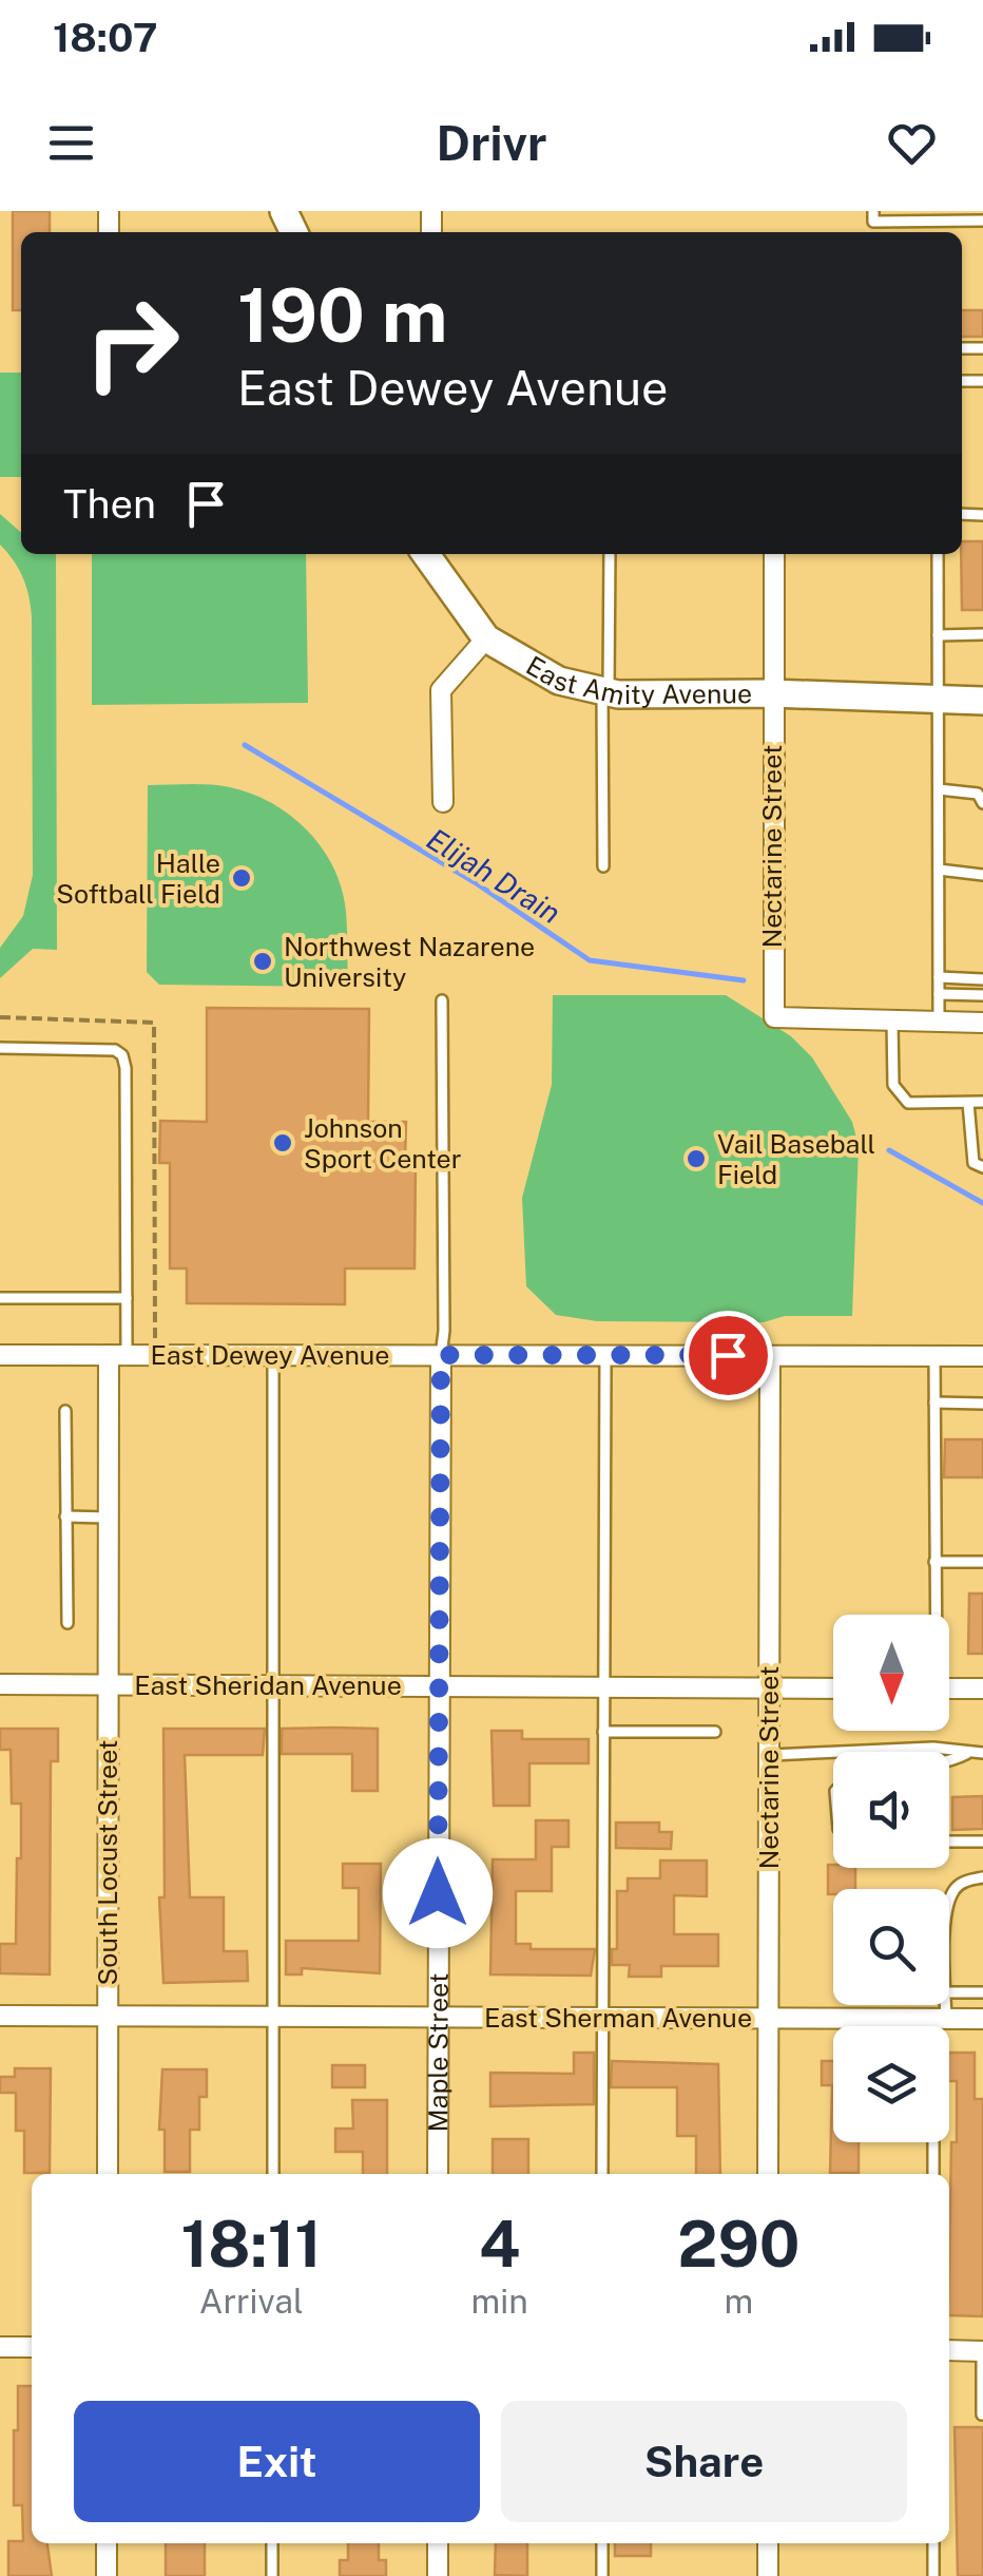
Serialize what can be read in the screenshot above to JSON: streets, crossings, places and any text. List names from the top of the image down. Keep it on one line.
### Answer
{"streets":{"main road":["East Amity Avenue"],"street":["Nectarine Street","East Dewey Avenue","East Sheridan Avenue","South Locust Street","East Sherman Avenue","Maple Street"]},"crossings":[["East Amity Avenue","Nectarine Street"],["Nectarine Street","East Dewey Avenue"],["Nectarine Street","East Sheridan Avenue"],["Nectarine Street","East Sherman Avenue"],["East Dewey Avenue","South Locust Street"],["East Dewey Avenue","Maple Street"],["East Sheridan Avenue","South Locust Street"],["East Sheridan Avenue","Maple Street"],["South Locust Street","East Sherman Avenue"],["East Sherman Avenue","Maple Street"]],"water":["Elijah Drain"],"places":["Halle Softball Field","Northwest Nazarene University","Johnson Sport Center","Vail Baseball Field"],"north":"bottom","page":{"status":"18:07","header":"Drivr","turn":["190 m","East Dewey Avenue"],"then":"Then","eta":["18:11","Arrival","4","min","290","m"],"buttons":["Exit","Share"]}}
